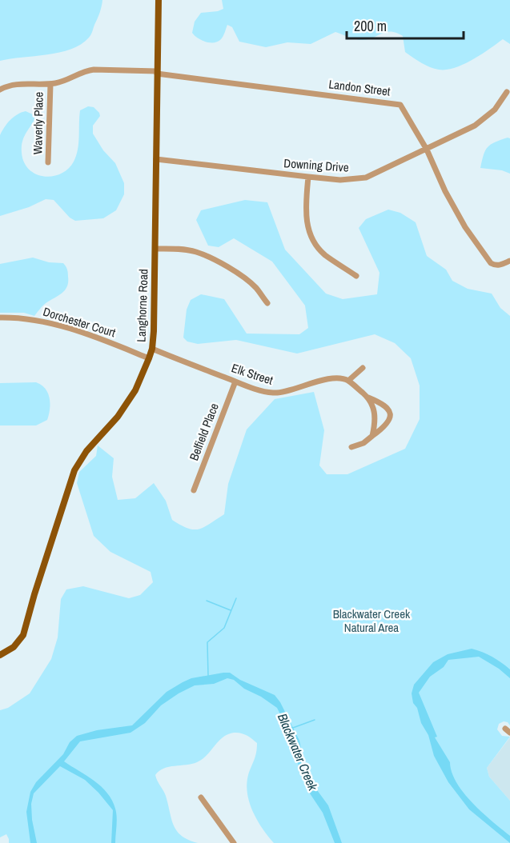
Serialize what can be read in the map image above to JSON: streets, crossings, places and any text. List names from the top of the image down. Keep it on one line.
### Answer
{"streets":{"main road":["Langhorne Road"],"street":["Landon Street","Waverly Place","Downing Drive","Dorchester Court","Elk Street","Belfield Place"]},"crossings":[["Landon Street","Waverly Place"],["Landon Street","Downing Drive"],["Landon Street","Langhorne Road"],["Downing Drive","Langhorne Road"],["Langhorne Road","Dorchester Court"],["Langhorne Road","Elk Street"],["Elk Street","Belfield Place"]],"water":["Blackwater Creek"],"parks":["Blackwater Creek Natural Area"],"scale_bar":"200 m"}
